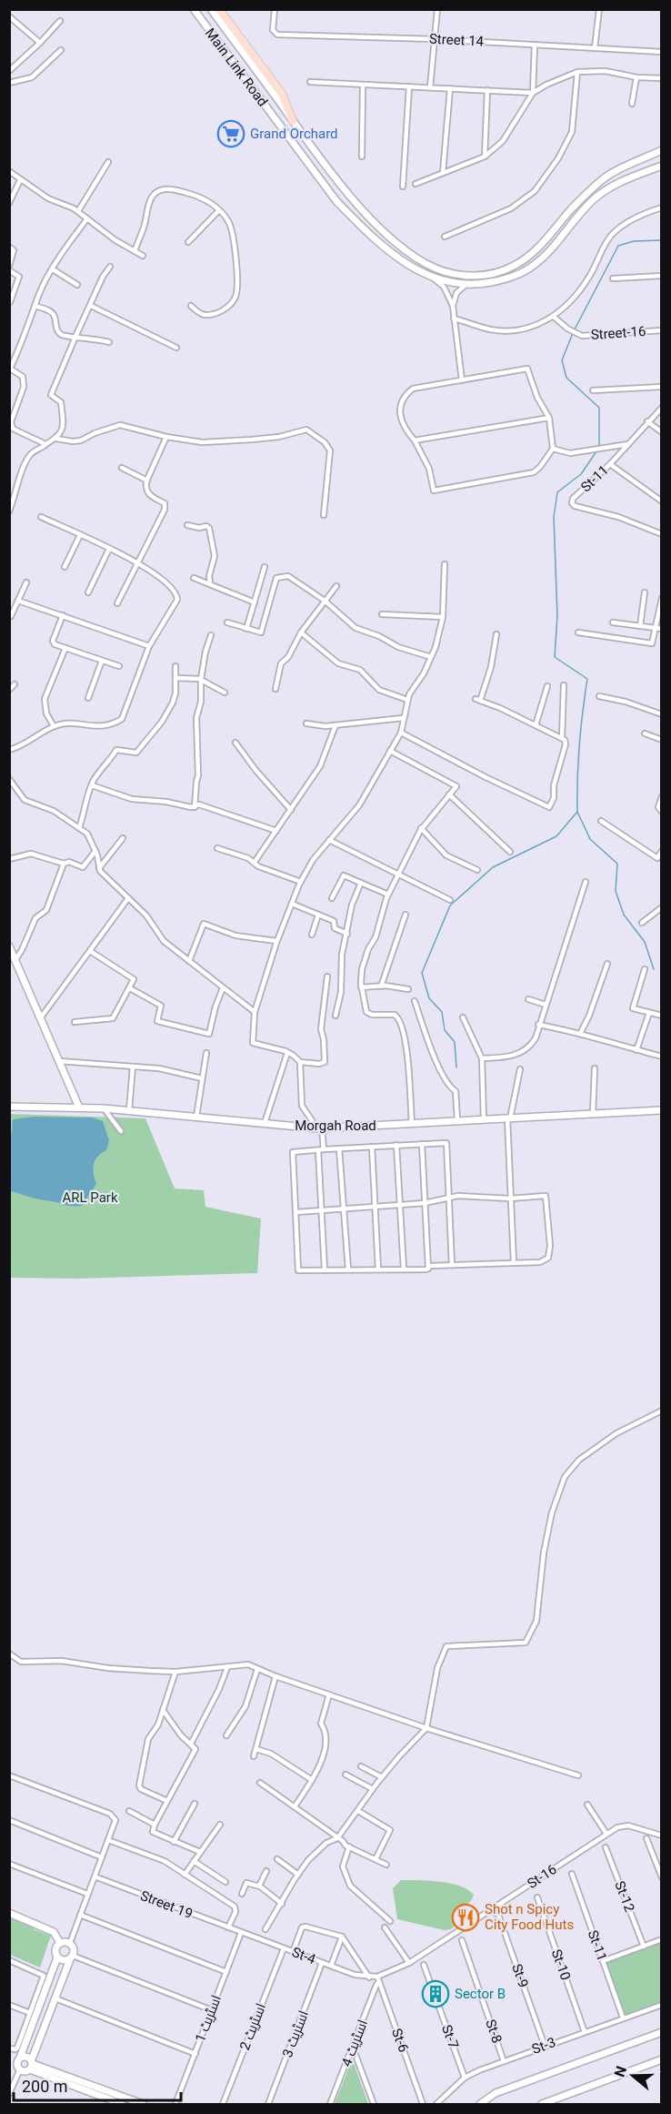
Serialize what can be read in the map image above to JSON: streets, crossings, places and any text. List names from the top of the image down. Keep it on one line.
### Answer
{"streets":{"street":["Street 14","Main Link Road","Street-16","St-11","Morgah Road","St-16","St-12","Street 19","St-4","St-10","St-9","اسٹریٹ 1","اسٹریٹ 2","St-8","اسٹریٹ 3","St-7","St-6","اسٹریٹ 4","St-3"]},"crossings":[["St-11","St-3"],["St-16","St-4"],["St-16","St-9"],["St-16","St-6"],["St-16","اسٹریٹ 4"],["Street 19","St-4"],["Street 19","اسٹریٹ 1"],["St-4","اسٹریٹ 1"],["St-4","اسٹریٹ 2"],["St-4","اسٹریٹ 3"],["St-10","St-3"],["St-9","St-3"],["St-8","St-3"],["St-7","St-3"],["St-6","اسٹریٹ 4"]],"parks":["ARL Park"],"places":{"supermarket":["Grand Orchard"],"restaurant":["Shot n Spicy City Food Huts"],"building":["Sector B"]},"scale_bar":"200 m","north":"left"}
